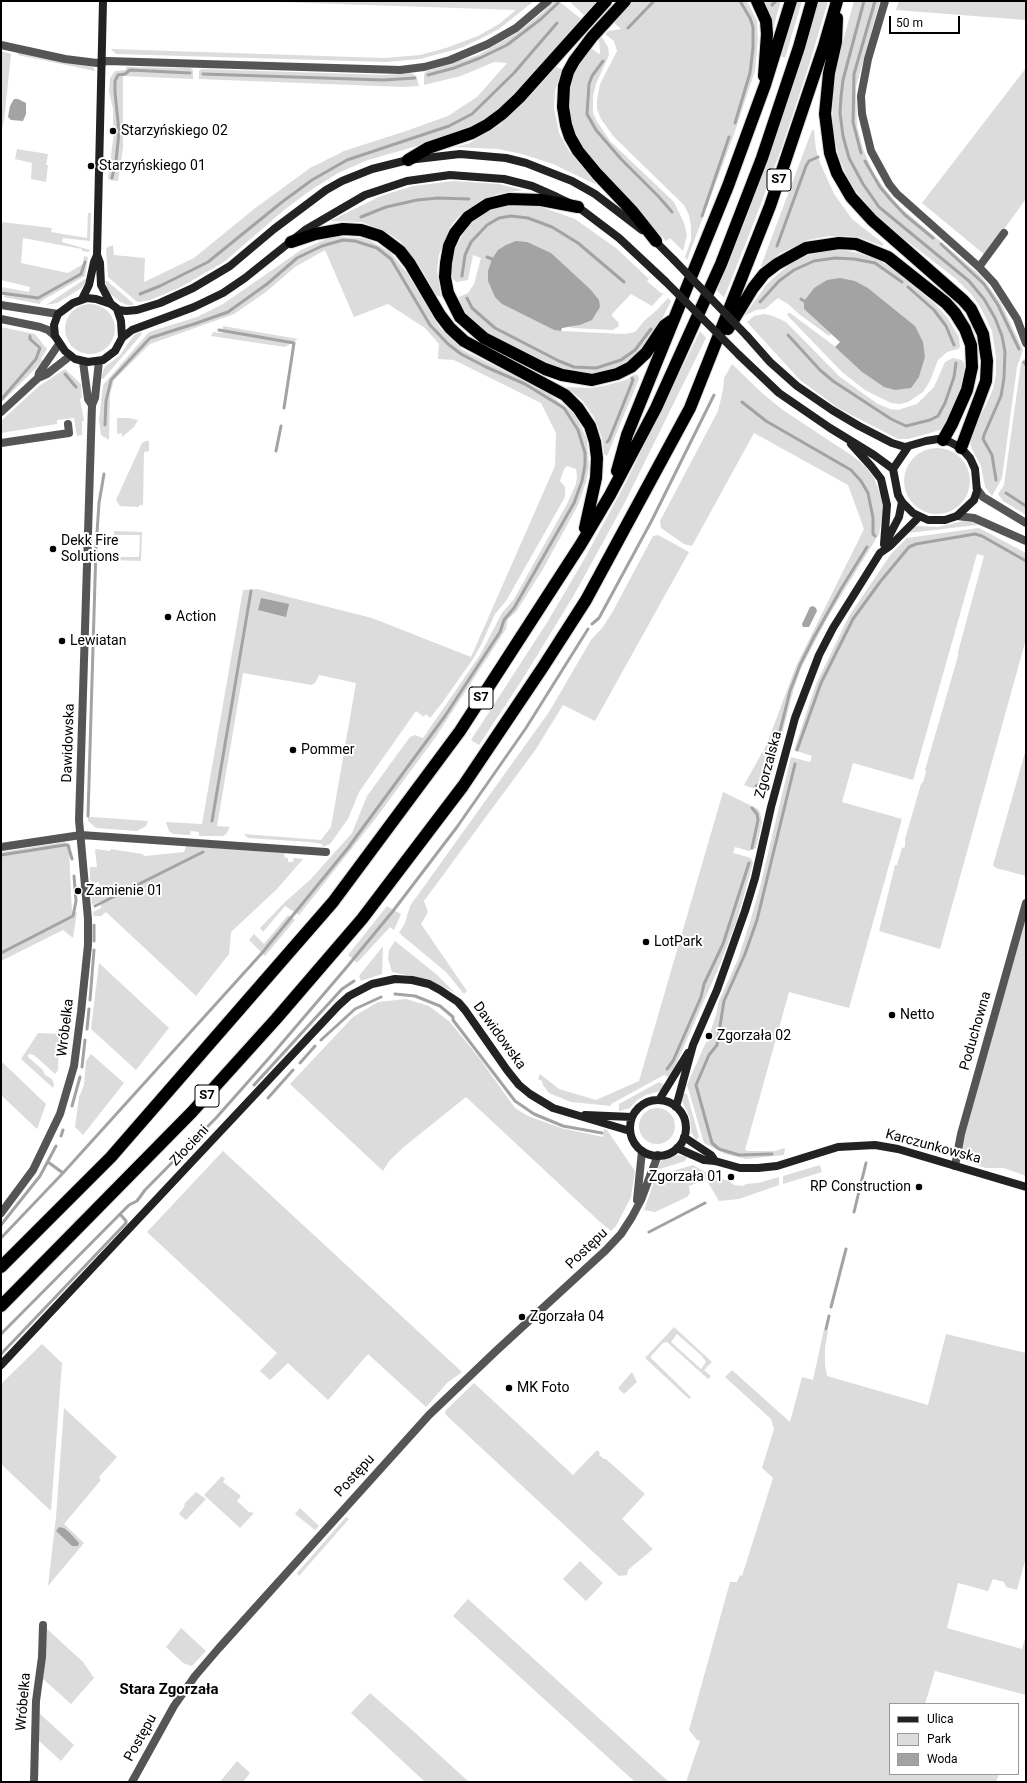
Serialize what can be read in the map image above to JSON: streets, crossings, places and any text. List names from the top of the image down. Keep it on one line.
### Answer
{"streets":{"highway":["S7"],"street":["Dawidowska","Zgorzalska","Wróbelka","Poduchowna","Złocieni","Karczunkowska","Postępu"]},"crossings":[["Dawidowska","Zgorzalska"],["Dawidowska","Wróbelka"],["Dawidowska","Złocieni"],["Dawidowska","Karczunkowska"],["Dawidowska","Postępu"],["Zgorzalska","Karczunkowska"],["Zgorzalska","Postępu"],["Poduchowna","Karczunkowska"],["Karczunkowska","Postępu"]],"districts":["Stara Zgorzała"],"places":["Starzyńskiego 02","Starzyńskiego 01","Dekk Fire Solutions","Action","Lewiatan","Pommer","Zamienie 01","LotPark","Netto","Zgorzała 02","Zgorzała 01","RP Construction","Zgorzała 04","MK Foto"],"legend":["Ulica","Park","Woda"],"scale_bar":"50 m"}
